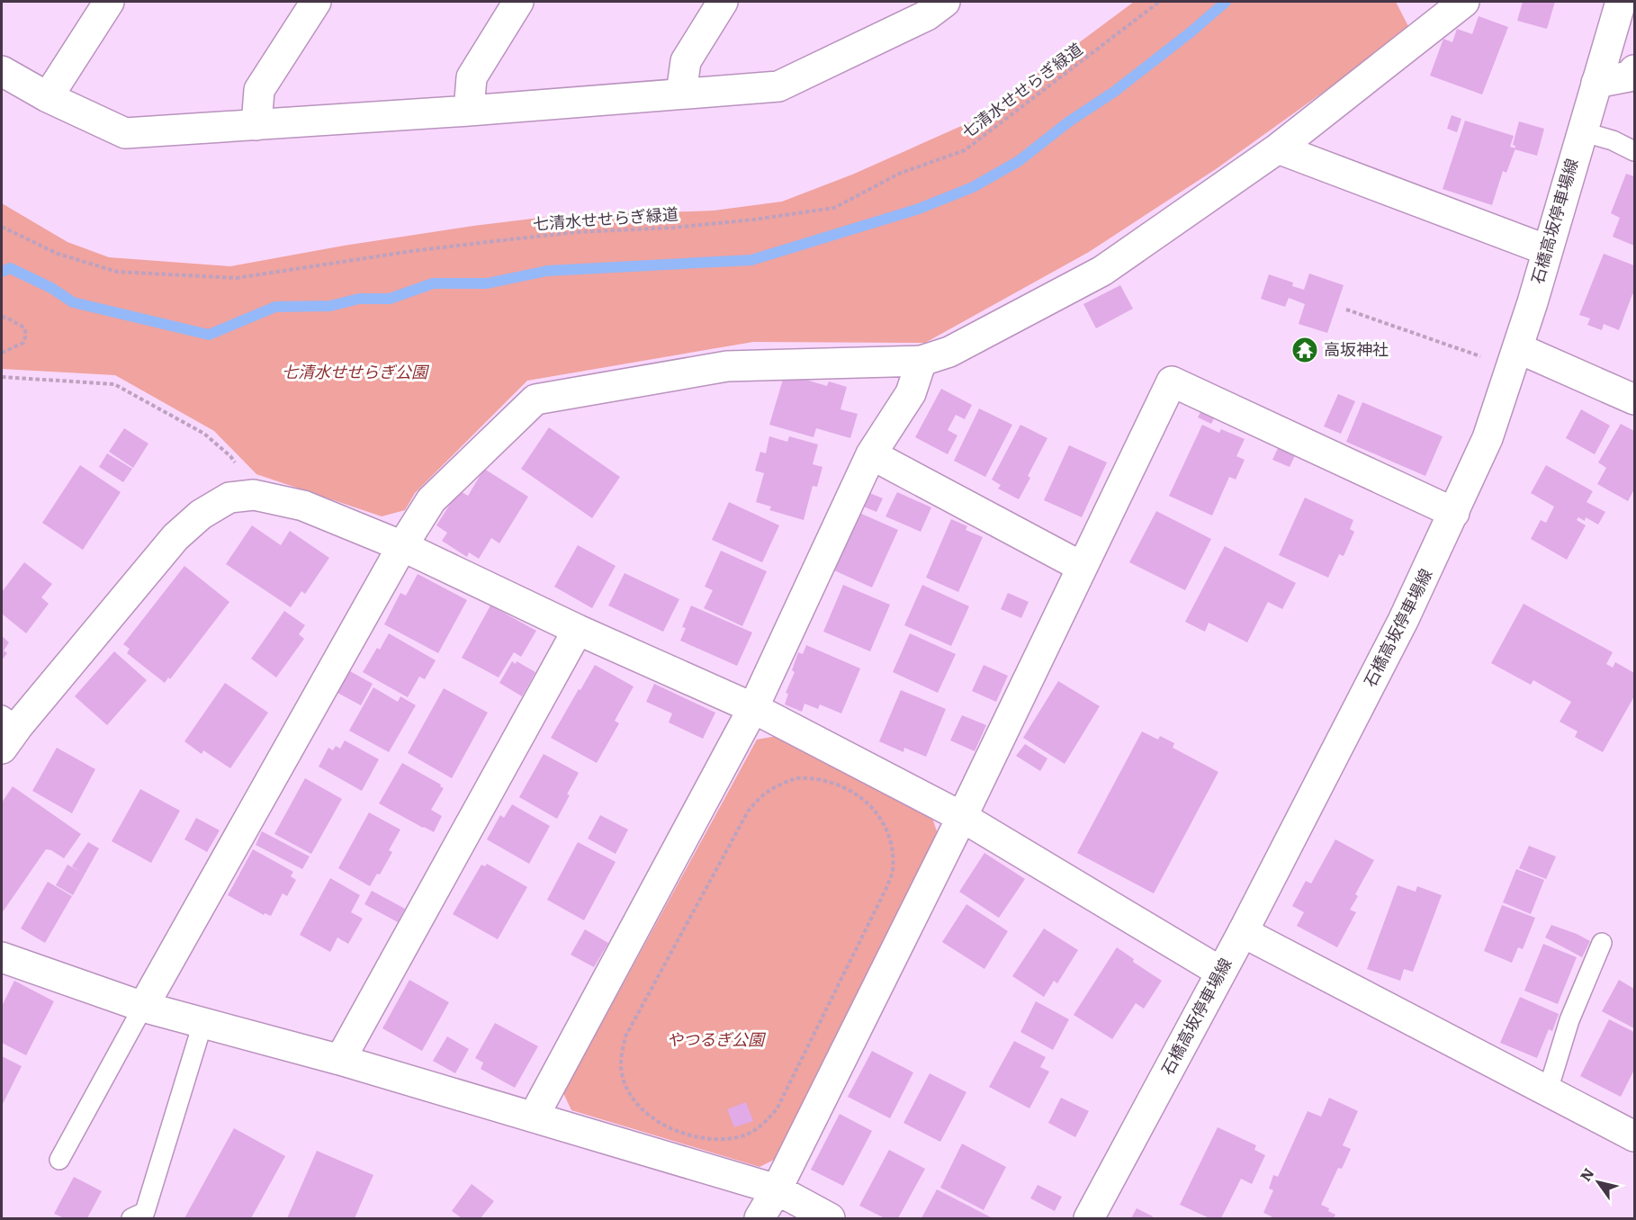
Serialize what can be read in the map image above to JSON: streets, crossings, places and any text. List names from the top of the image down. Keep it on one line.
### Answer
{"streets":{"street":["石橋高坂停車場線"],"path":["七清水せせらぎ緑道"]},"parks":["七清水せせらぎ公園","やつるぎ公園"],"places":{"temple":["高坂神社"]},"north":"top left"}
